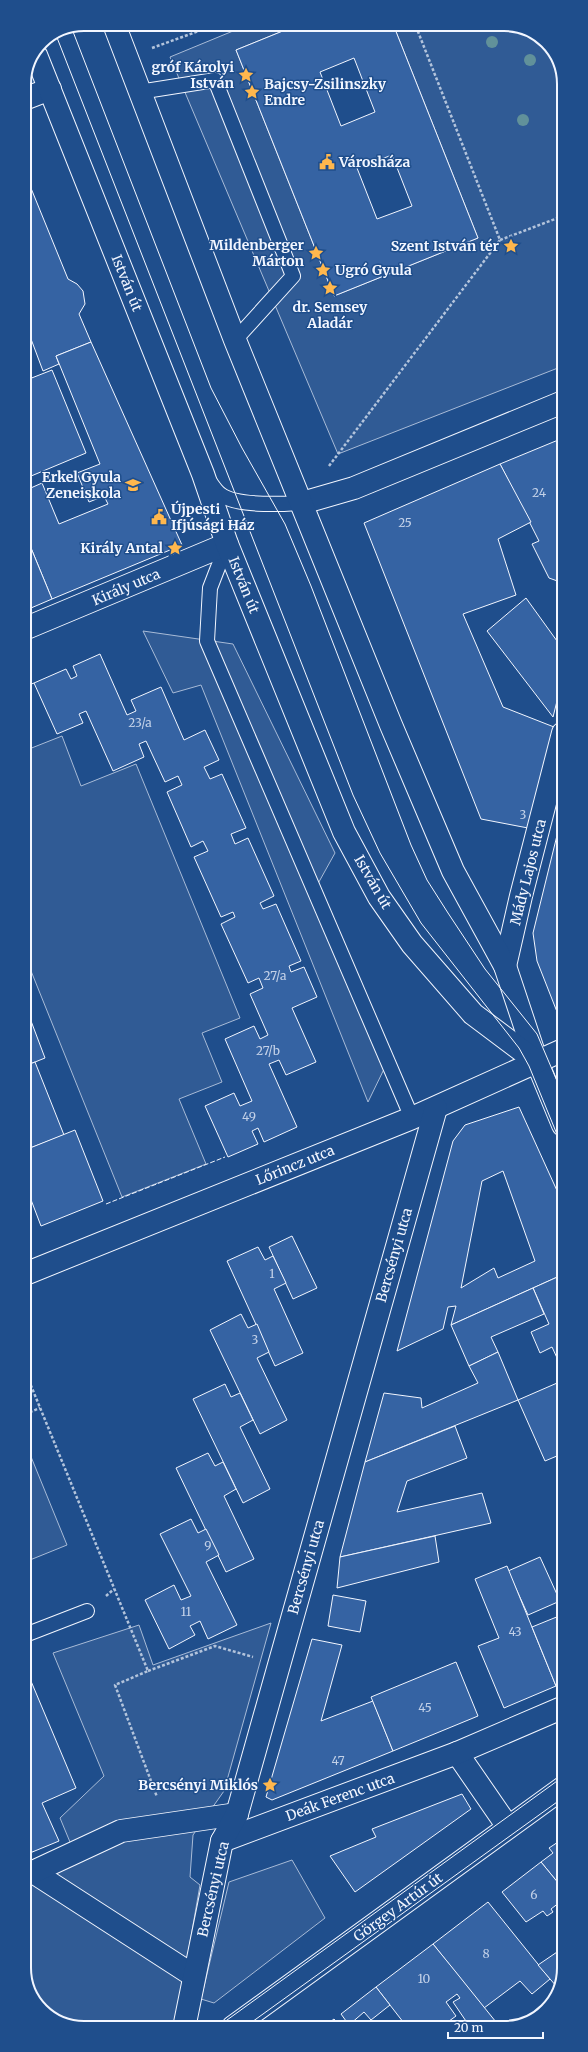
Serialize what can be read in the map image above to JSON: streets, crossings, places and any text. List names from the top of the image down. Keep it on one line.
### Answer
{"streets":{"street":["István út","Király utca","Mády Lajos utca","Lőrincz utca","Bercsényi utca","Deák Ferenc utca","Görgey Artúr út"]},"crossings":[["István út","Király utca"],["István út","Mády Lajos utca"],["István út","Lőrincz utca"],["Lőrincz utca","Bercsényi utca"],["Bercsényi utca","Deák Ferenc utca"]],"places":{"place":["gróf Károlyi István","Bajcsy-Zsilinszky Endre","Szent István tér","Mildenberger Márton","Ugró Gyula","dr. Semsey Aladár","Király Antal","Bercsényi Miklós"],"public building":["Városháza","Újpesti Ifjúsági Ház"],"school or university":["Erkel Gyula Zeneiskola"]},"house_numbers":["24","25","23/a","3","27/a","27/b","49","1","3","9","11","43","45","47","6","8","10"],"scale_bar":"20 m"}
